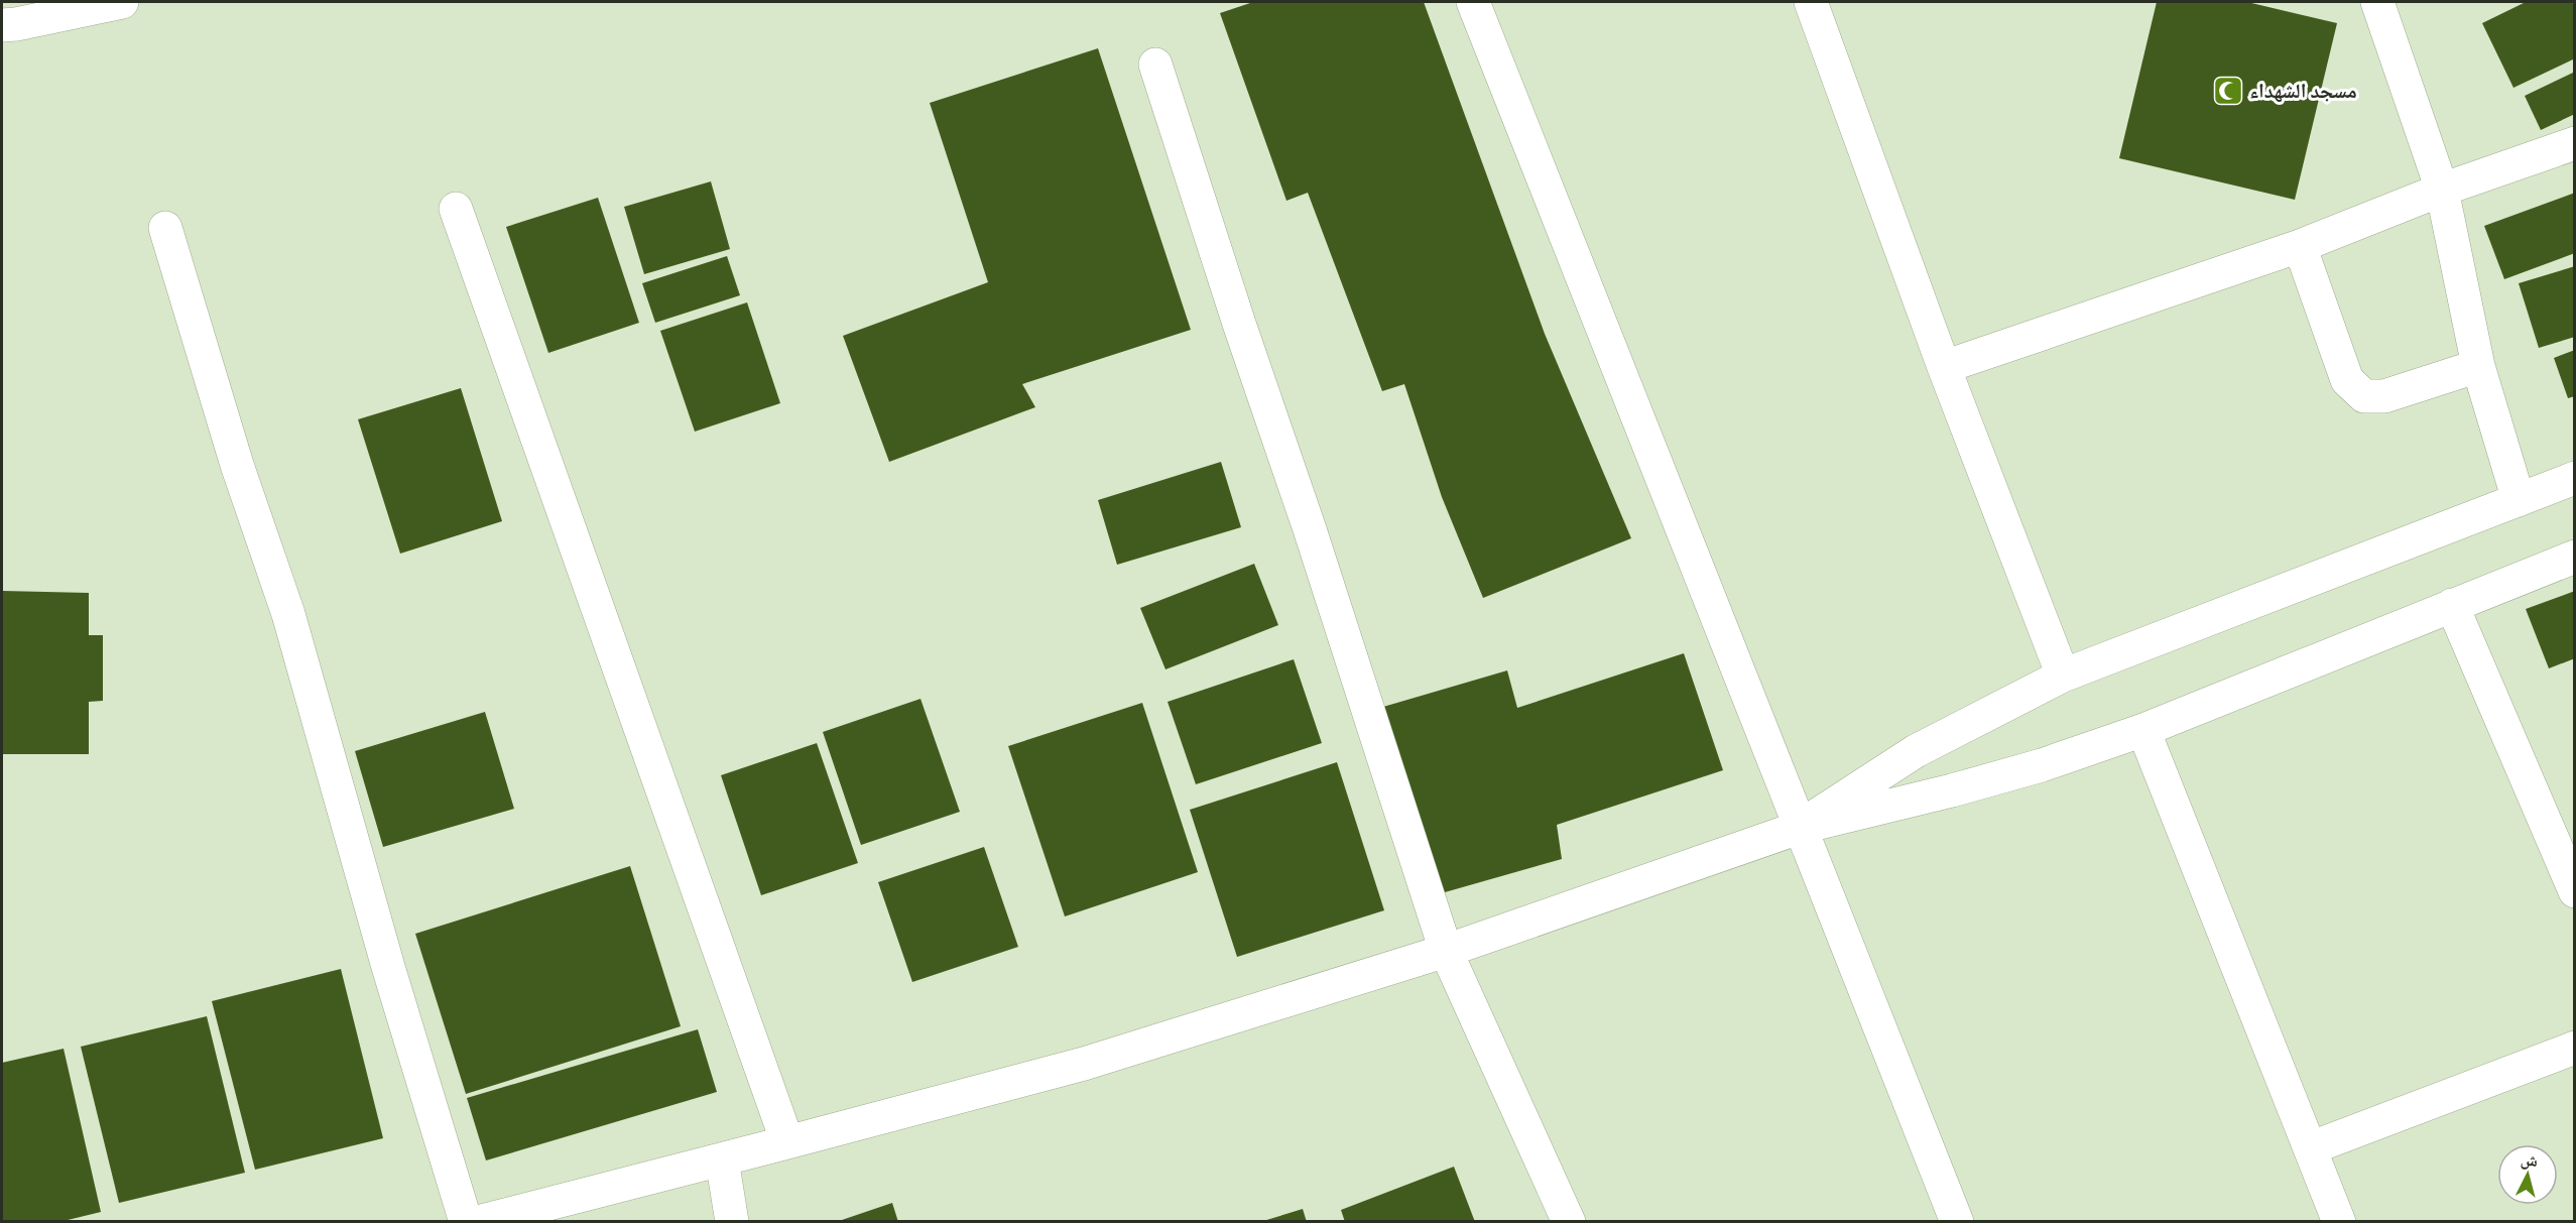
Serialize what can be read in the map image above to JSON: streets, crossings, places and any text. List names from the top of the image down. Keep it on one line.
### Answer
{"places":{"mosque":["مسجد الشهداء"]},"north":"top"}
